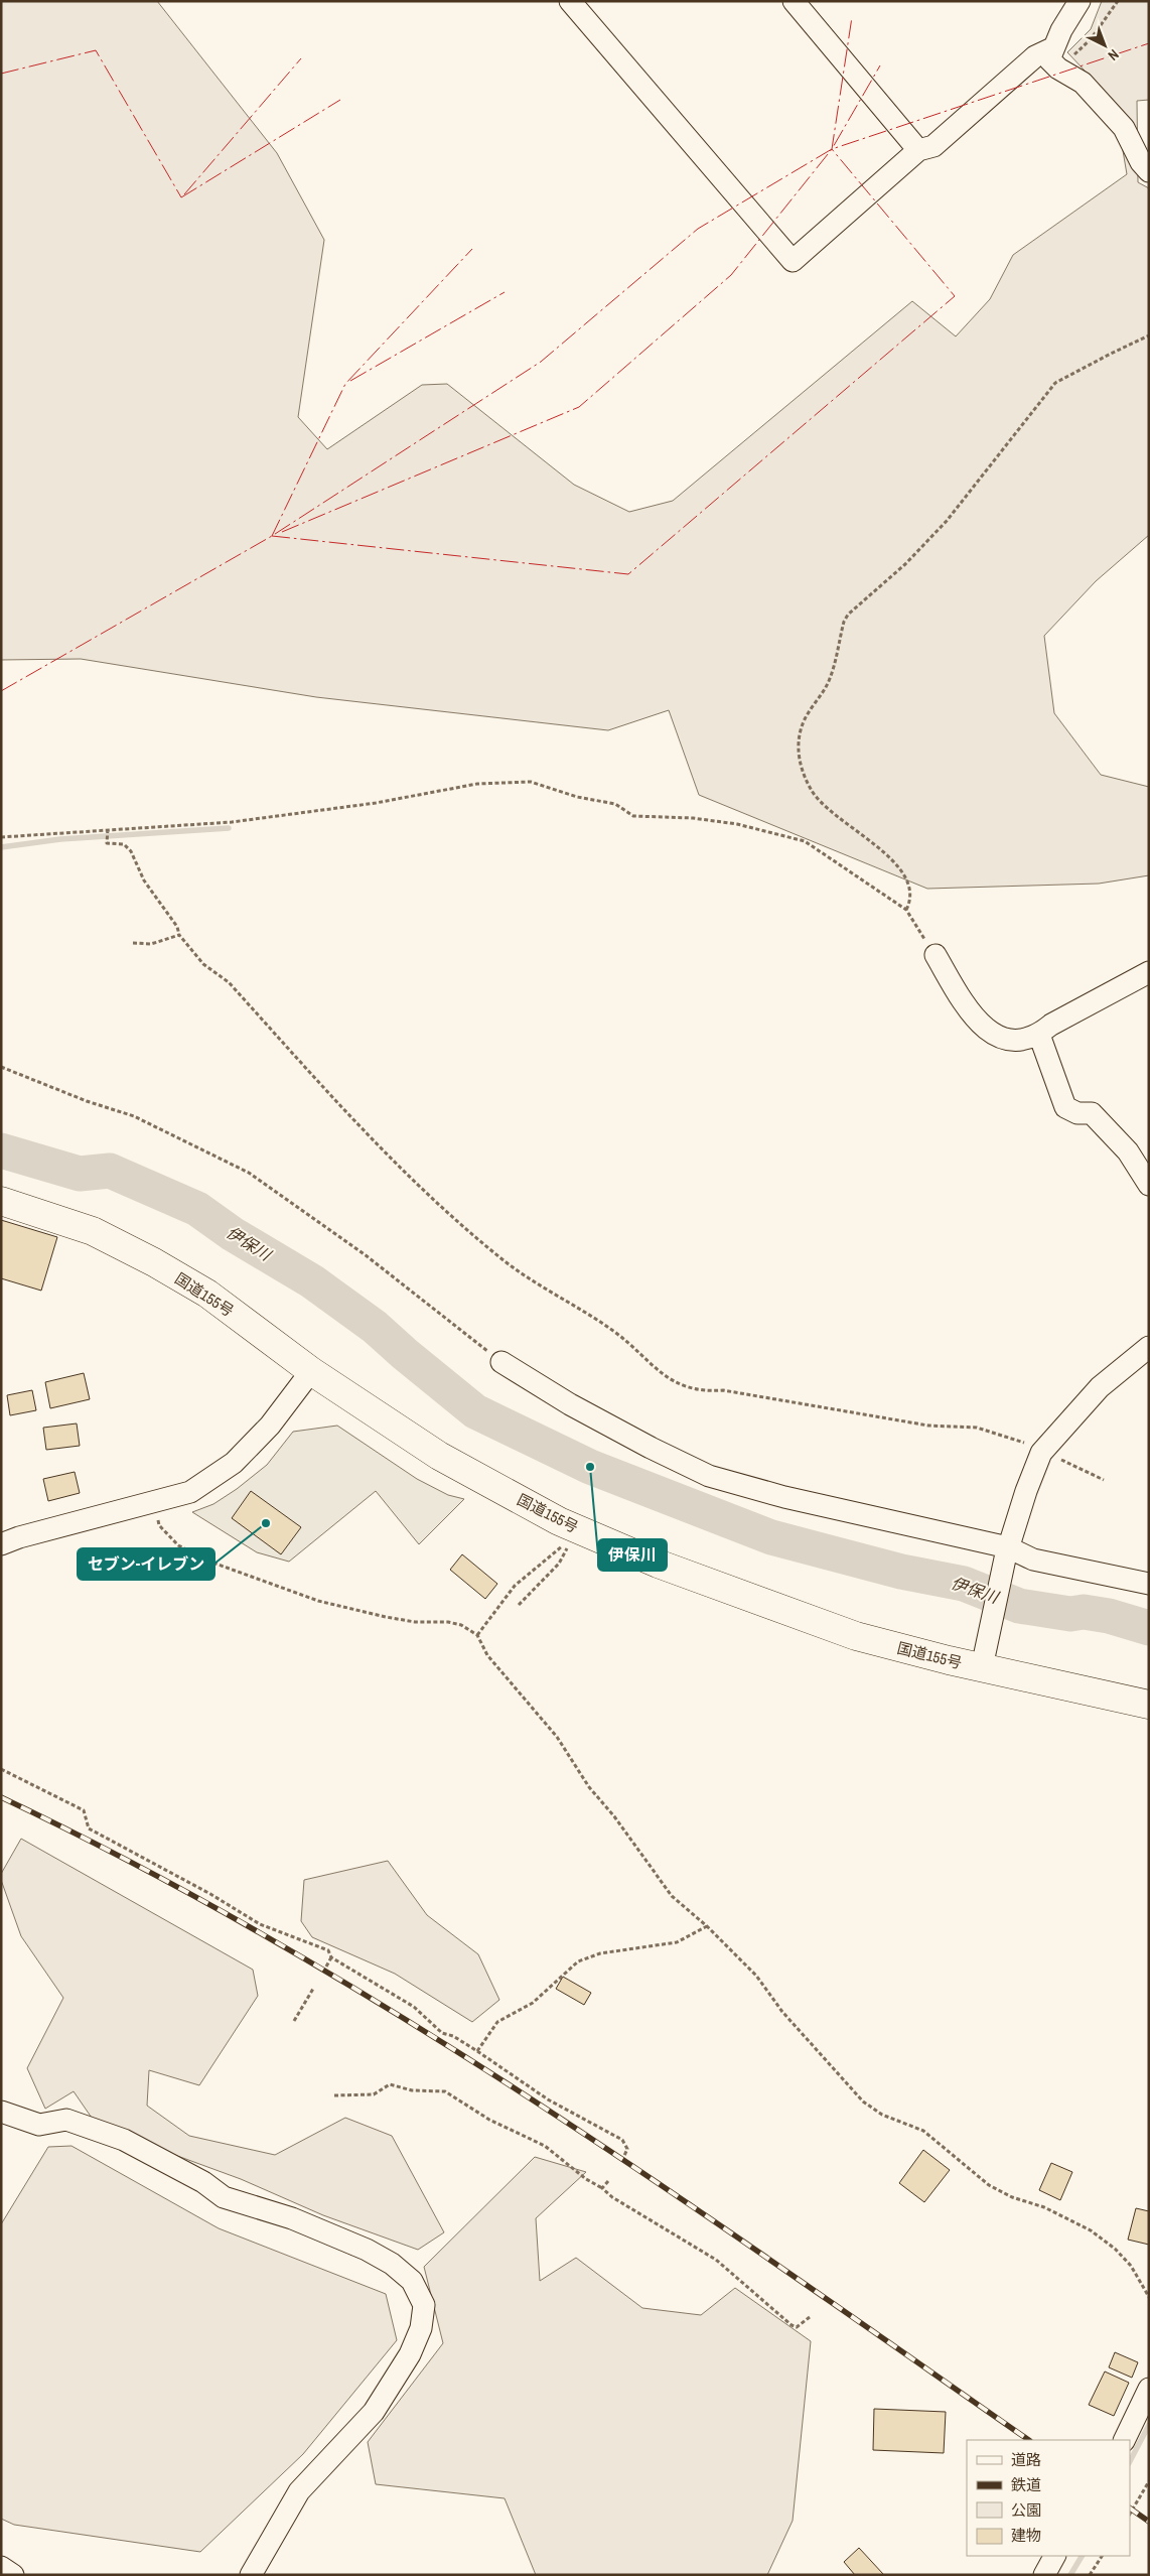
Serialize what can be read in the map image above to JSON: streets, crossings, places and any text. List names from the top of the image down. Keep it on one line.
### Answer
{"streets":{"highway":["国道155号"]},"water":["伊保川"],"places":["伊保川","セブン-イレブン"],"legend":["道路","鉄道","公園","建物"],"north":"bottom right"}
